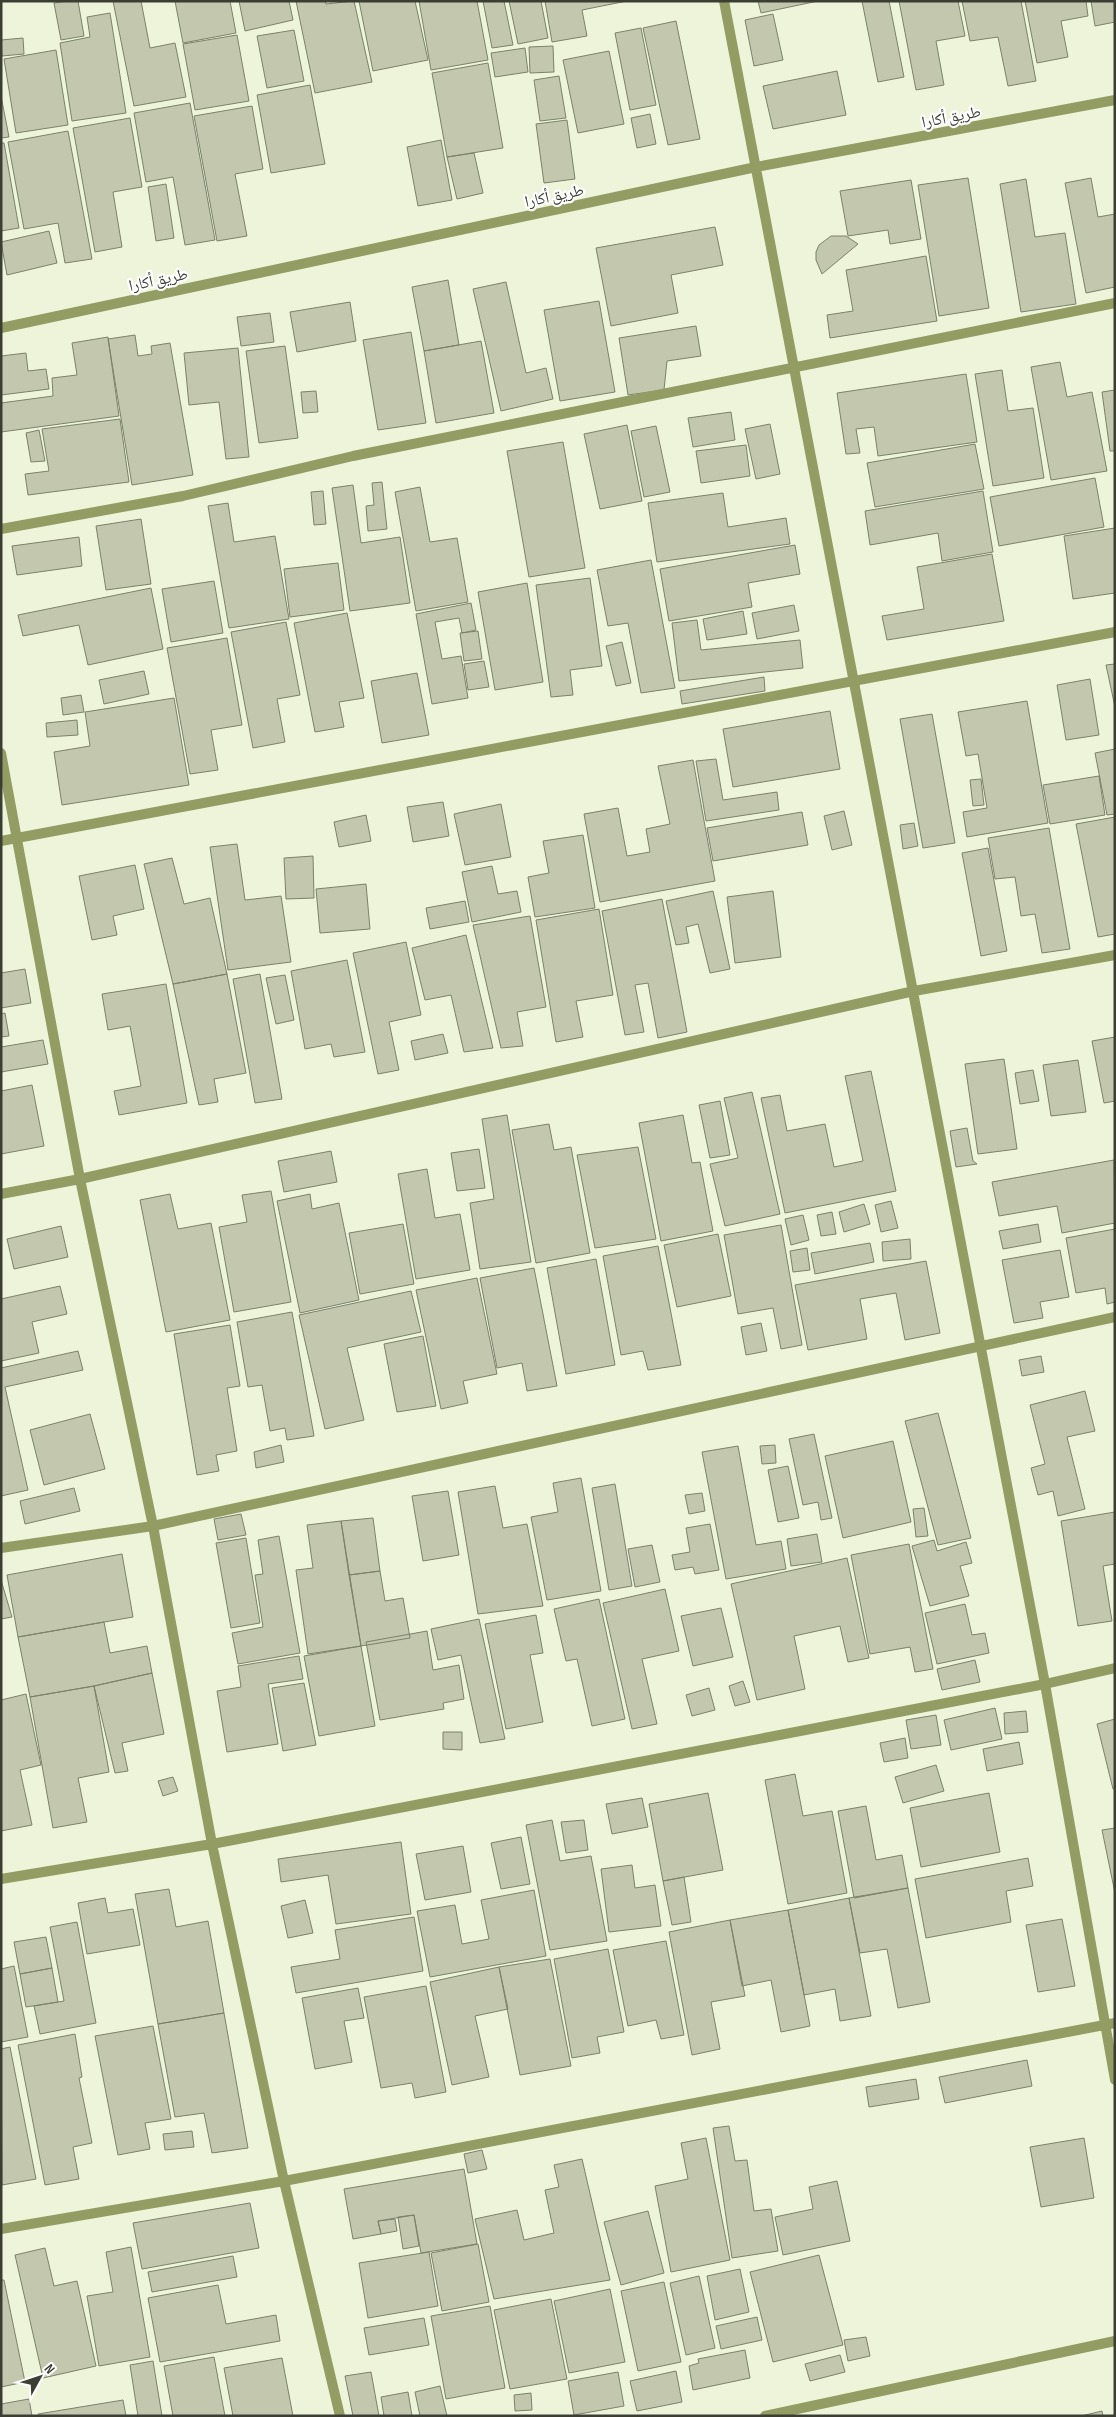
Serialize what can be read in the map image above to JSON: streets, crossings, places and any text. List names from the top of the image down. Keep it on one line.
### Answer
{"streets":{"street":["طريق أكارا"]},"north":"top right"}
